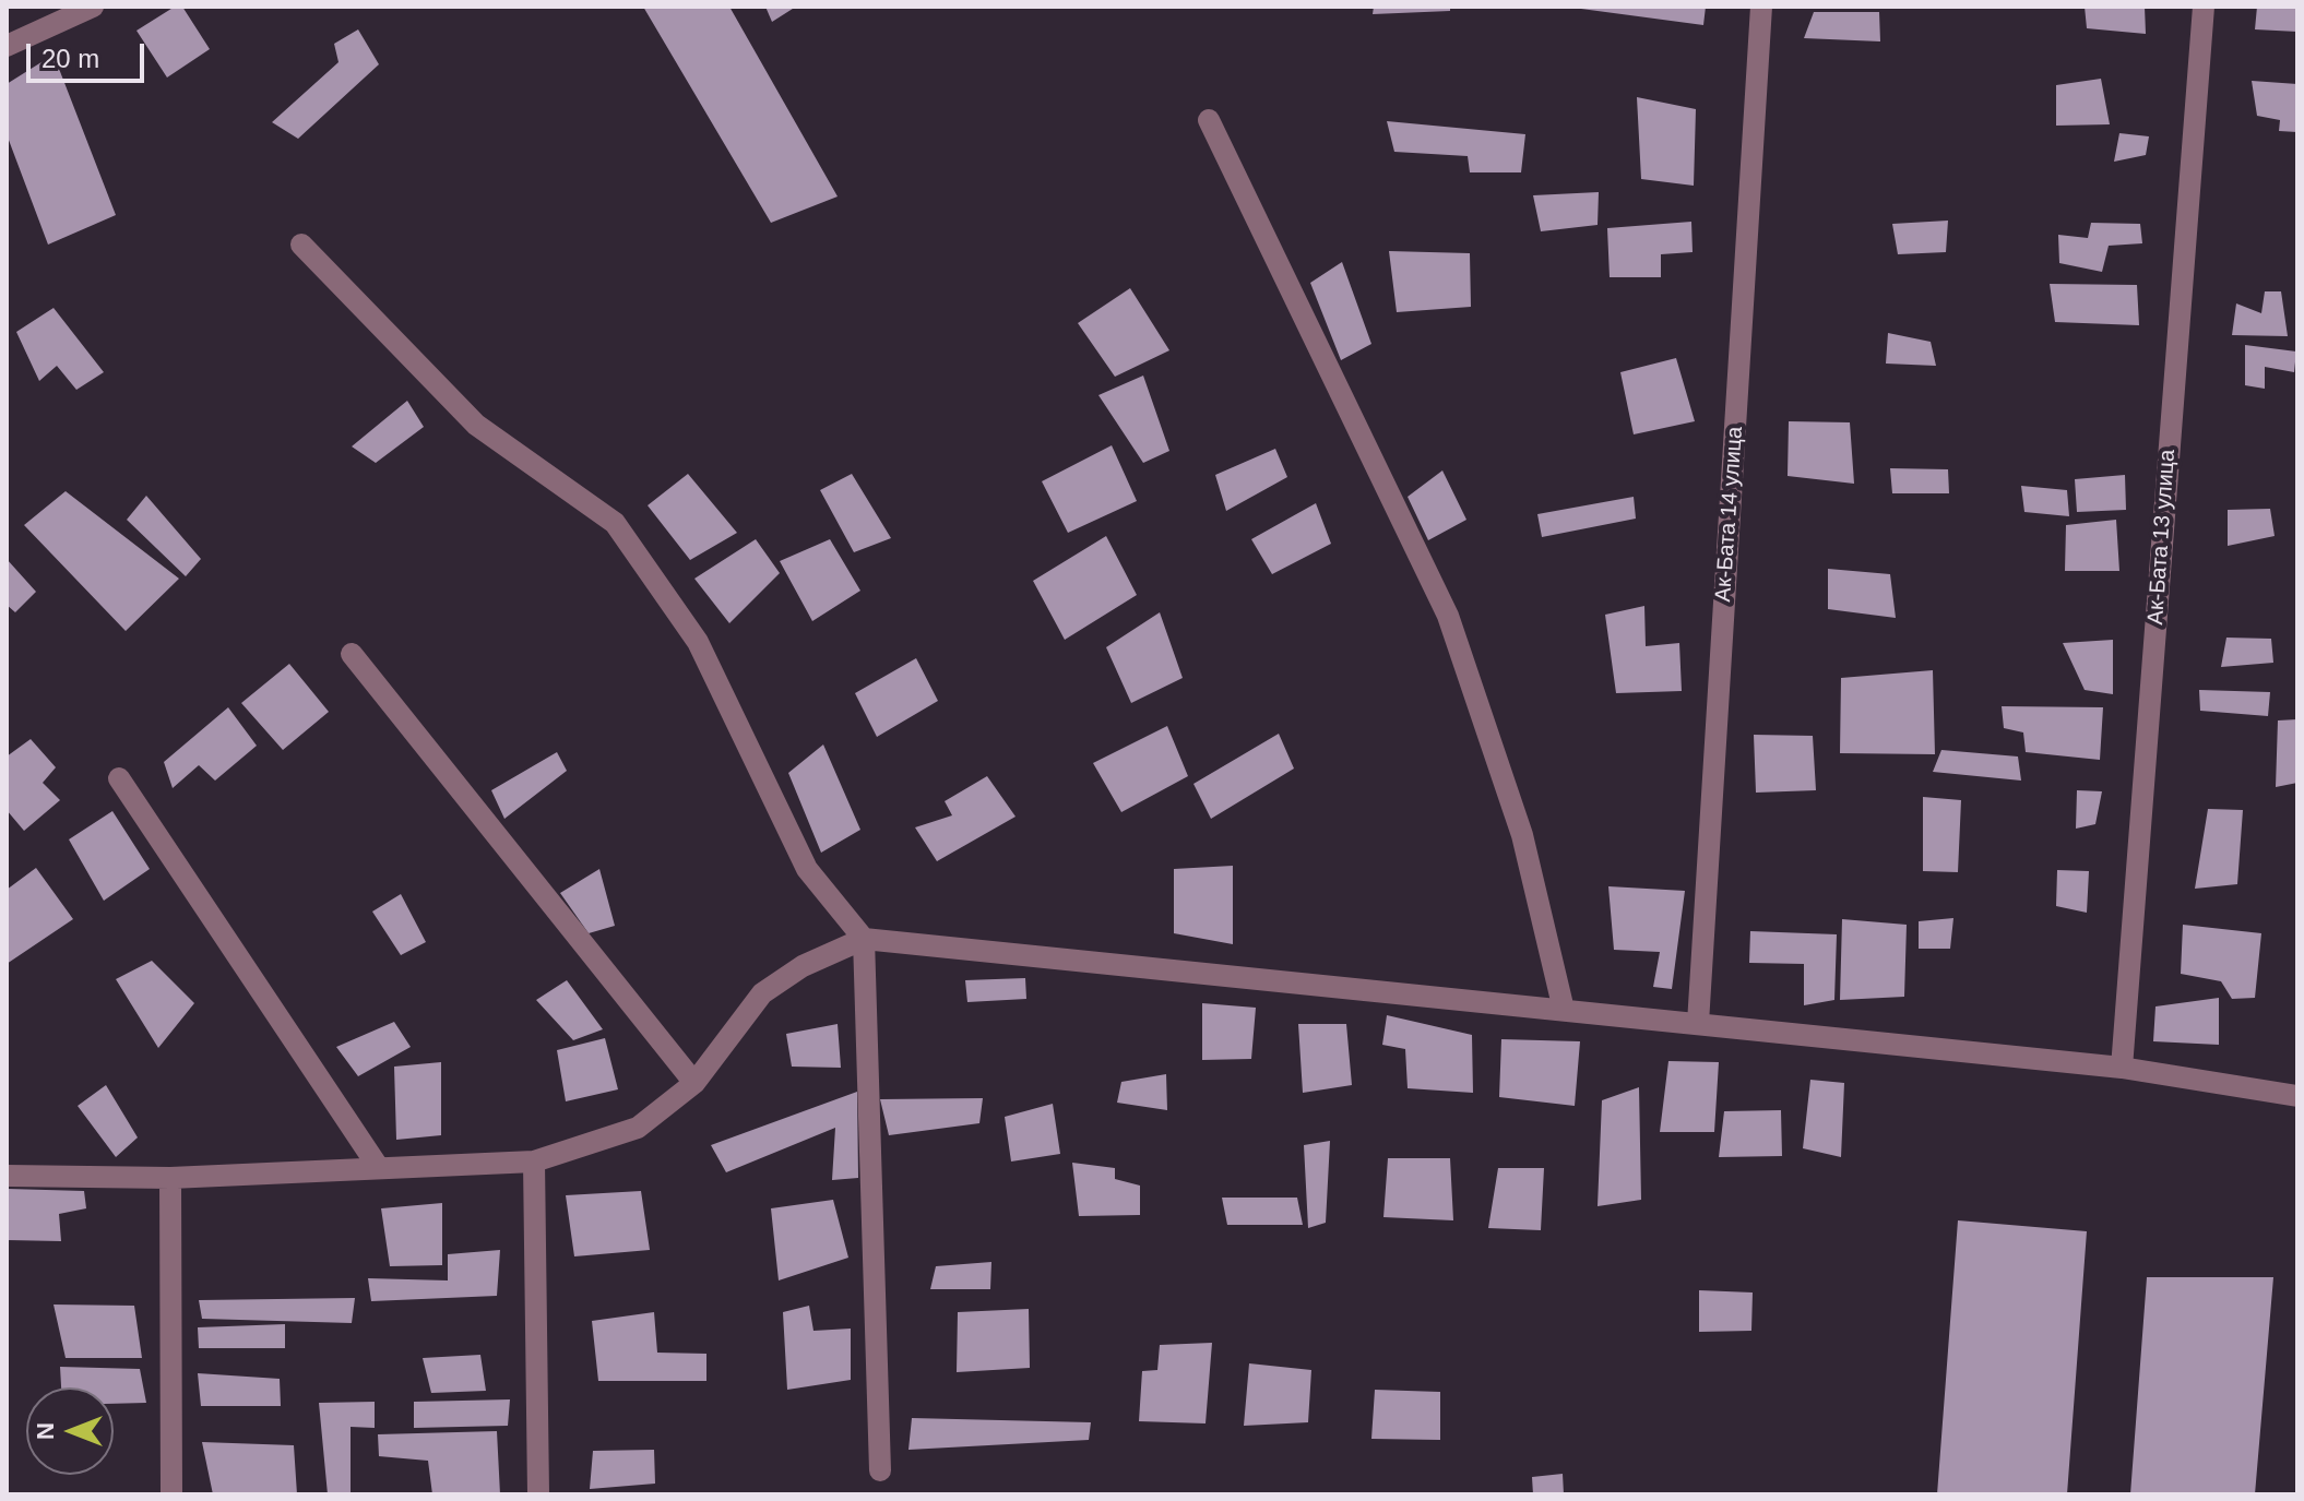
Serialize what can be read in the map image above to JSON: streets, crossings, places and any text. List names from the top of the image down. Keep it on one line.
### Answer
{"streets":{"street":["Ак-Бата 14 улица","Ак-Бата 13 улица"]},"scale_bar":"20 m","north":"left"}
